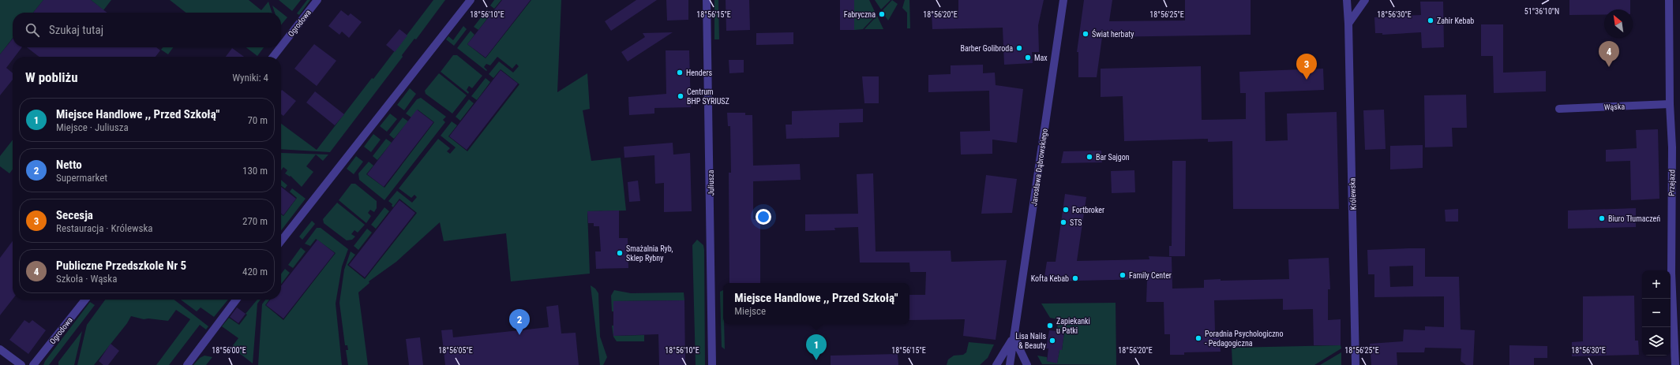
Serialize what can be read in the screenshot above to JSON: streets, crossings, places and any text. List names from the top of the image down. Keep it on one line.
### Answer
{"streets":{"street":["Ogrodowa","Wąska","Jarosława Dąbrowskiego","Juliusza","Przejazd","Królewska"]},"crossings":[["Wąska","Przejazd"]],"places":["Fabryczna","Zahir Kebab","Świat herbaty","Barber Golibroda","Max","Henders","Centrum BHP SYRIUSZ","Bar Sajgon","Fortbroker","Biuro Tłumaczeń","STS","Smażalnia Ryb, Sklep Rybny","Family Center","Kofta Kebab","Zapiekanki u Patki","Poradnia Psychologiczno - Pedagogiczna","Lisa Nails & Beauty"],"north":"top left","page":{"search":"Szukaj tutaj","pins":["4","3","2","1"],"heading":["W pobliżu","Wyniki: 4"],"list":[{"mark":"1","name":"Miejsce Handlowe ,, Przed Szkołą\"","note":"Miejsce · Juliusza","value":"70 m"},{"mark":"2","name":"Netto","note":"Supermarket","value":"130 m"},{"mark":"3","name":"Secesja","note":"Restauracja · Królewska","value":"270 m"},{"mark":"4","name":"Publiczne Przedszkole Nr 5","note":"Szkoła · Wąska","value":"420 m"}],"map_buttons":["+","−"],"popup":["Miejsce Handlowe ,, Przed Szkołą\"","Miejsce"]},"coordinates":["51°36'10\"N","18°56'10\"E","18°56'15\"E","18°56'20\"E","18°56'25\"E","18°56'30\"E","18°56'00\"E","18°56'05\"E"]}
